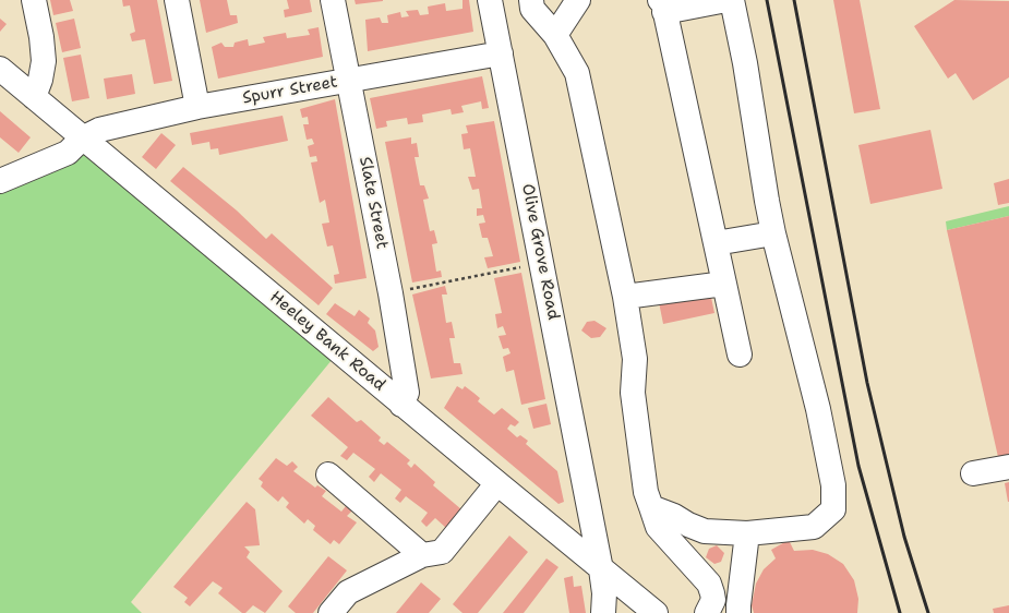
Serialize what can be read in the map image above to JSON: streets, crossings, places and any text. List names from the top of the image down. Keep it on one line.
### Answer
{"streets":{"street":["Spurr Street","Slate Street","Olive Grove Road","Heeley Bank Road"]},"crossings":[["Spurr Street","Slate Street"],["Spurr Street","Olive Grove Road"],["Spurr Street","Heeley Bank Road"],["Slate Street","Heeley Bank Road"],["Olive Grove Road","Heeley Bank Road"]]}
